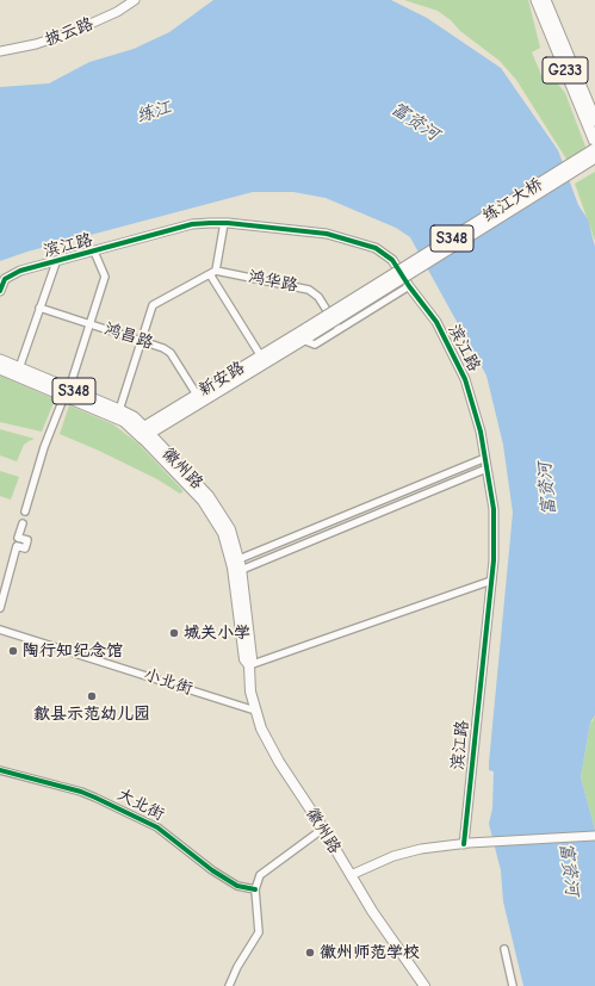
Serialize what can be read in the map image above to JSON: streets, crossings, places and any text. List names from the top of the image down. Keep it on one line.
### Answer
{"streets":{"main road":["G233","练江大桥","S348","新安路","徽州路"],"street":["披云路","滨江路","鸿华路","鸿昌路","小北街","大北街"]},"crossings":[["练江大桥","新安路"],["鸿昌路","新安路"],["新安路","徽州路"],["徽州路","小北街"]],"water":["练江","富资河"],"places":["城关小学","陶行知纪念馆","歙县示范幼儿园","徽州师范学校"]}
